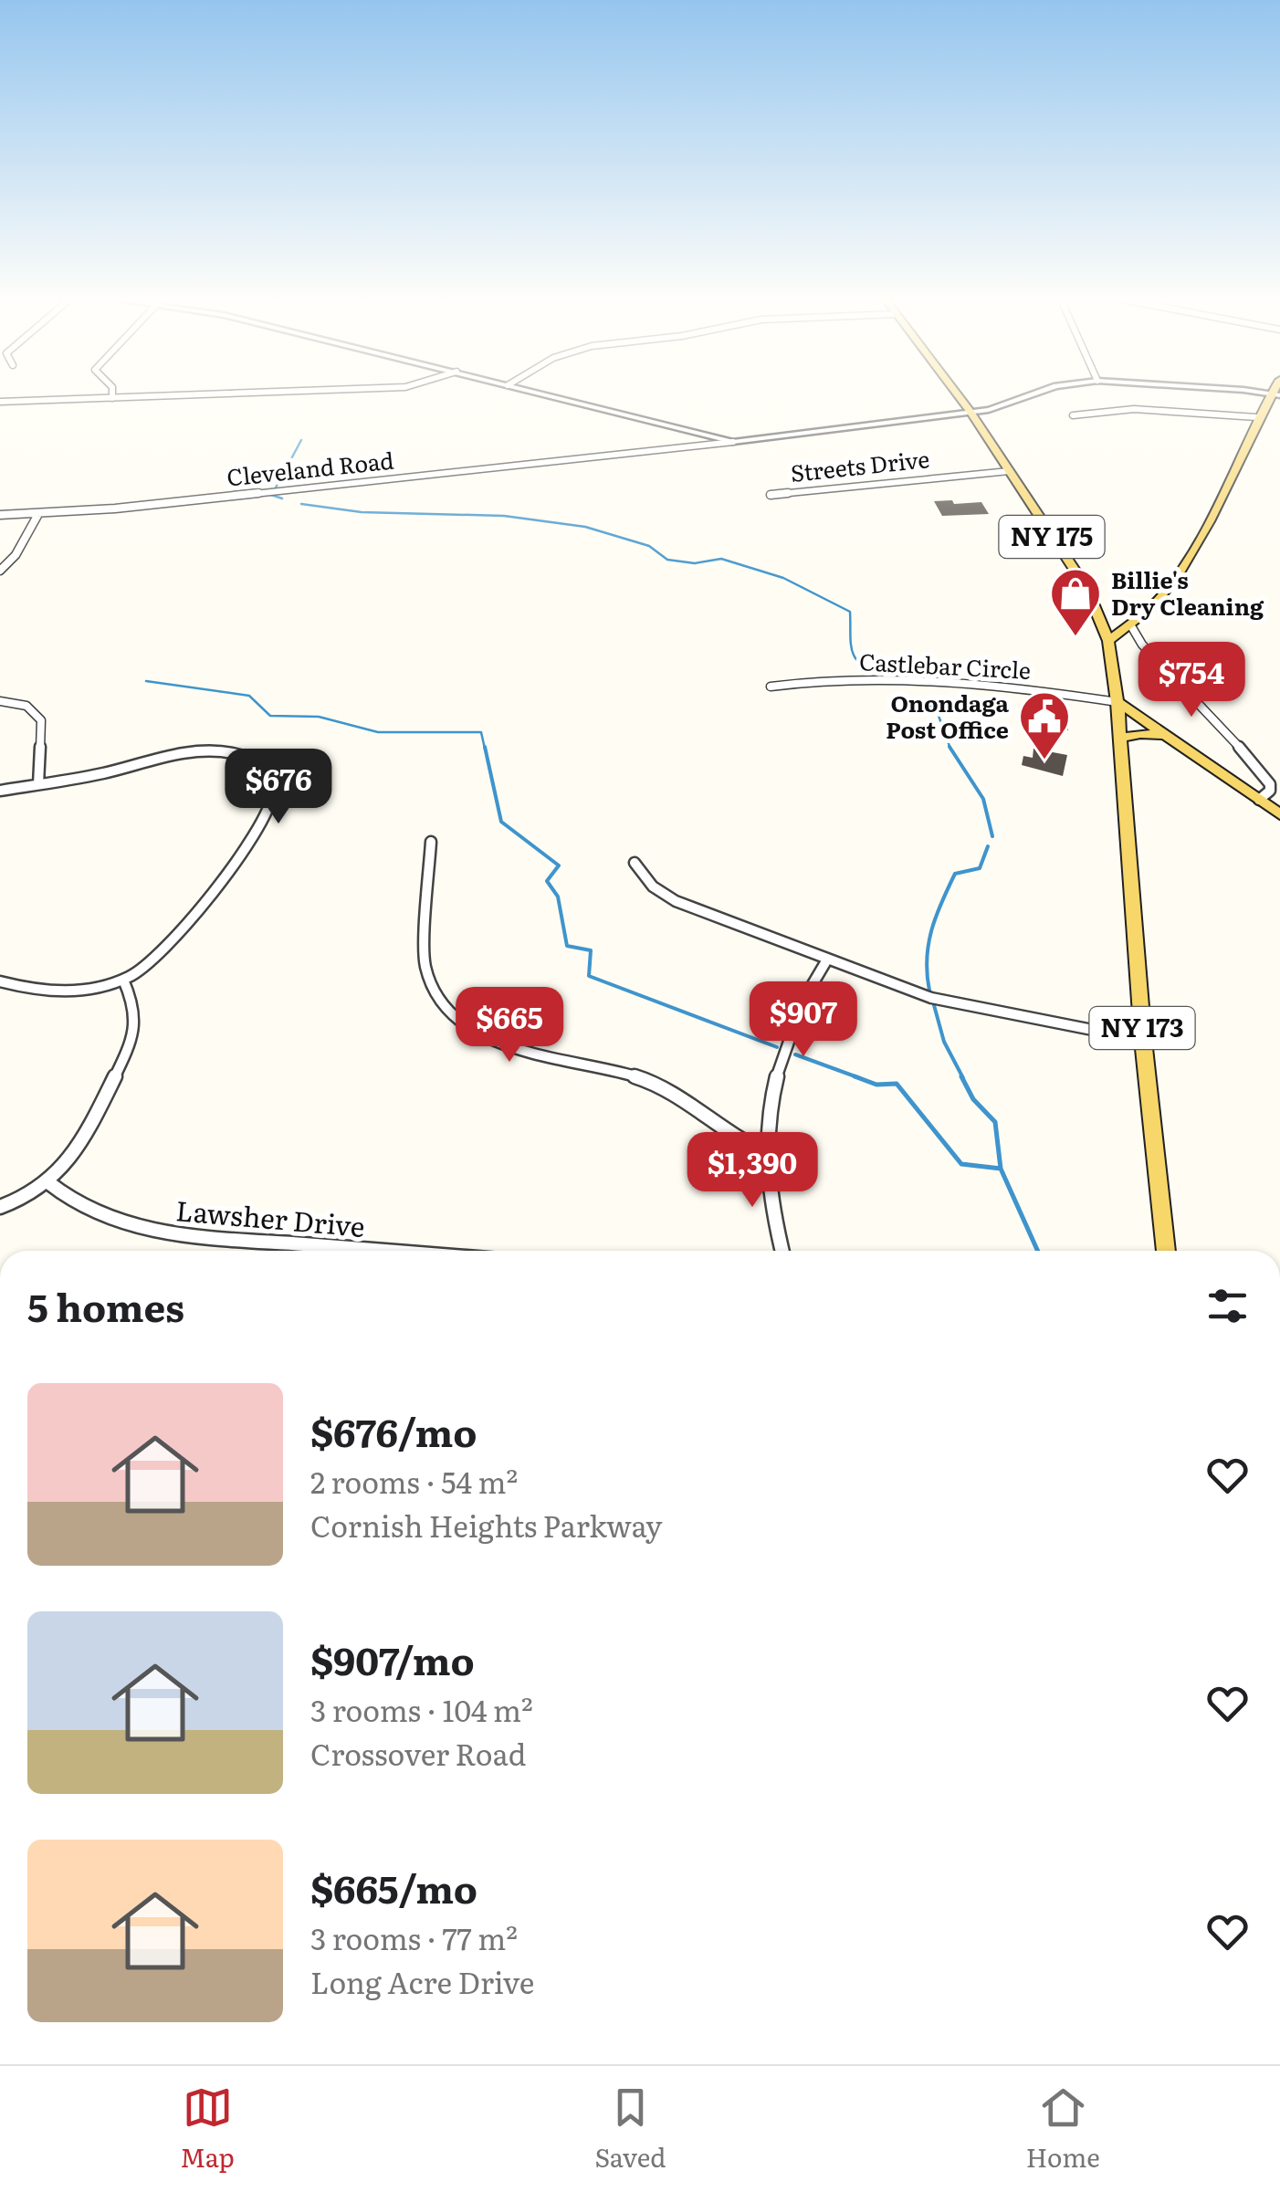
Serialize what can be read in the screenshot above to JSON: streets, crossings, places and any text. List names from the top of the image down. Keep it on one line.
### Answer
{"streets":{"main road":["NY 175","NY 173"],"street":["Streets Drive","Cleveland Road","Castlebar Circle","Lawsher Drive"]},"crossings":[["Streets Drive","NY 175"],["NY 175","NY 173"],["Castlebar Circle","NY 173"]],"places":{"shop":["Billie's Dry Cleaning"],"public building":["Onondaga Post Office"]},"page":{"price":["$754","$676","$907","$665","$1,390"],"heading":"5 homes","list":[{"name":"$676/mo","note":"2 rooms · 54 m² · Cornish Heights Parkway"},{"name":"$907/mo","note":"3 rooms · 104 m² · Crossover Road"},{"name":"$665/mo","note":"3 rooms · 77 m² · Long Acre Drive"}],"tabs":["Map","Saved","Home"]}}
